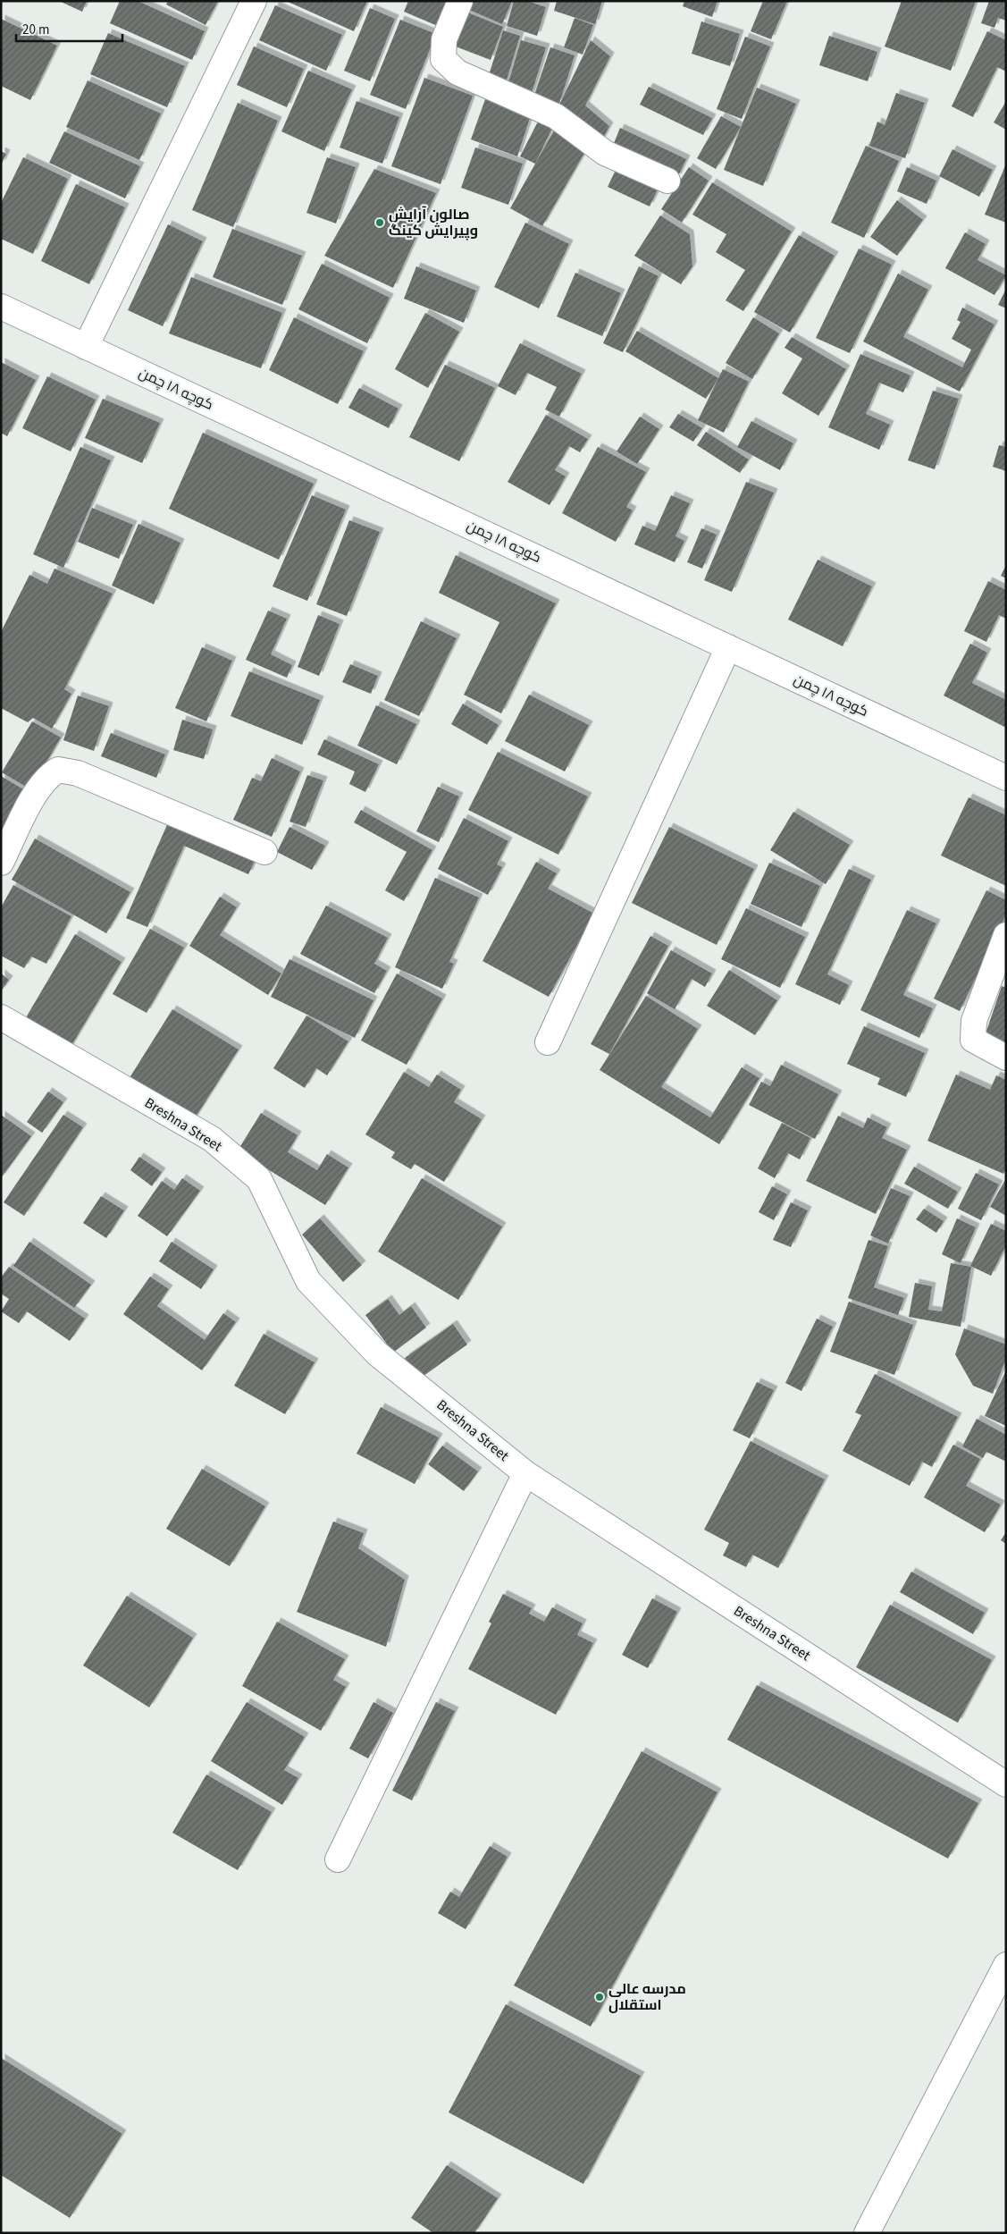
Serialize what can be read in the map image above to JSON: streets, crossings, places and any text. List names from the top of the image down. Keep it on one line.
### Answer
{"streets":{"street":["كوچه ١٨ چمن","Breshna Street"]},"places":["صالون آرایش وپیرایش کینگ","مدرسه عالی استقلال"],"scale_bar":"20 m"}
